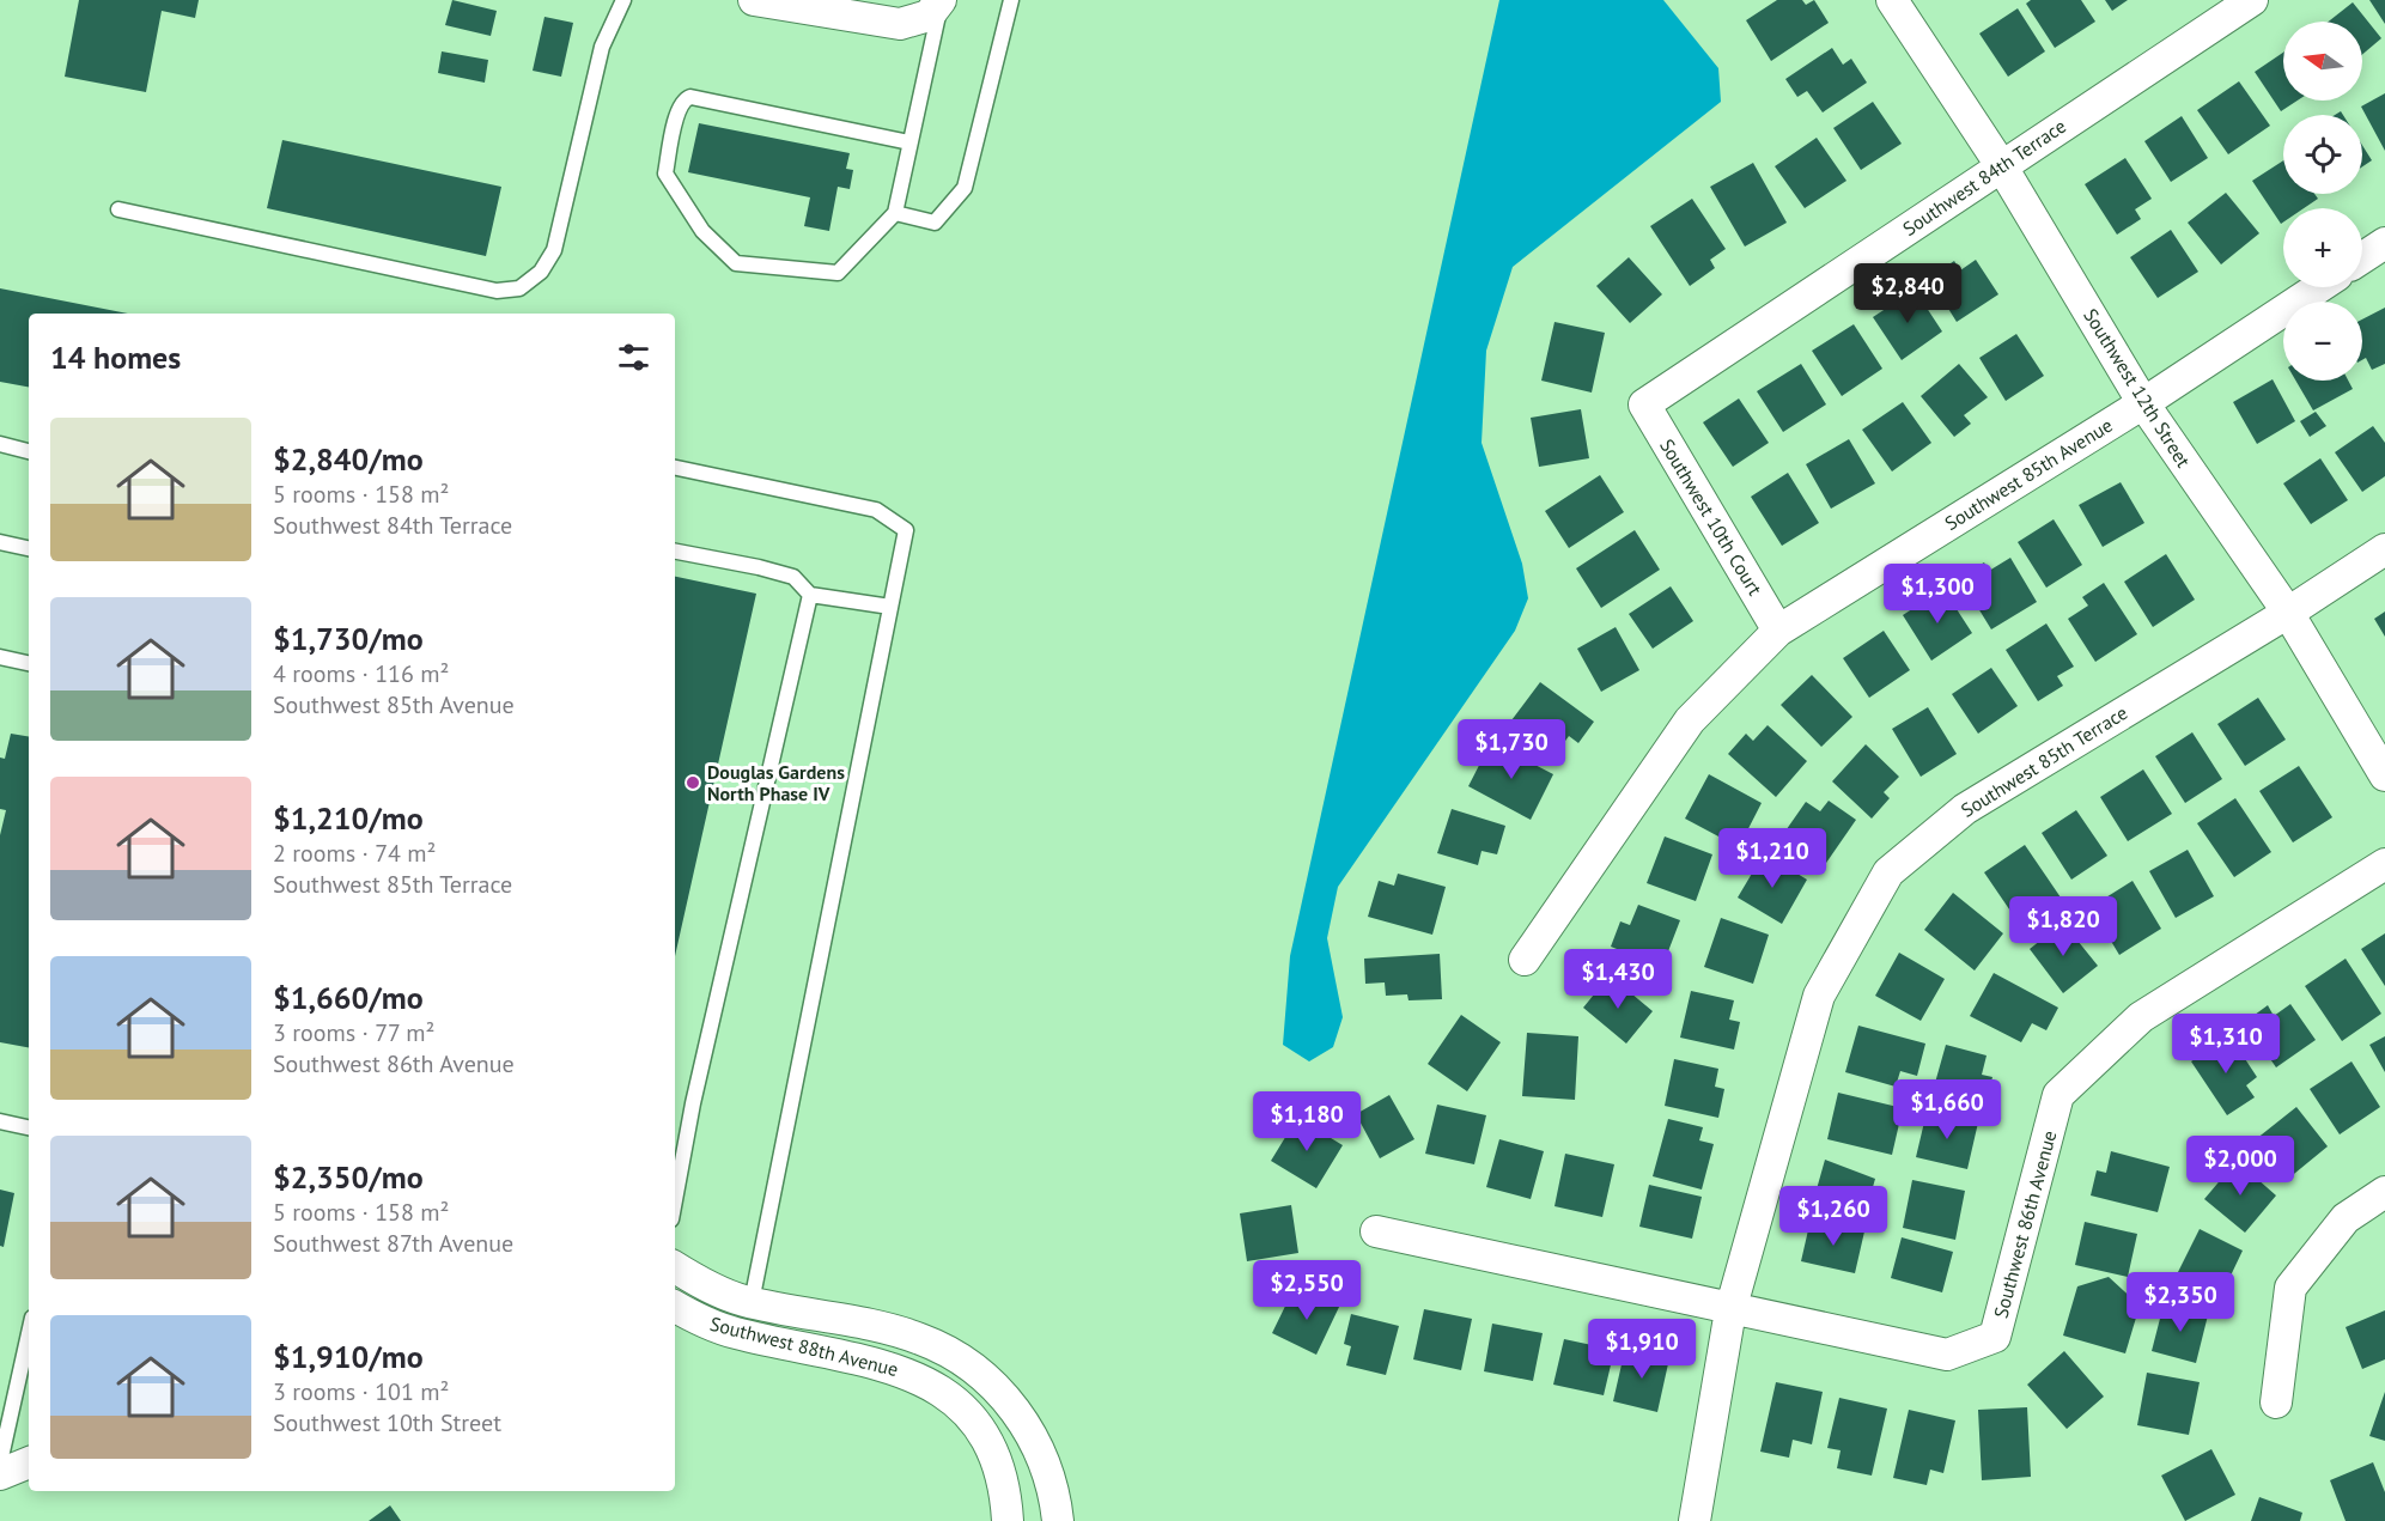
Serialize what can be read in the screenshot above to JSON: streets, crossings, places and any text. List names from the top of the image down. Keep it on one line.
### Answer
{"streets":{"street":["Southwest 84th Terrace","Southwest 12th Street","Southwest 85th Avenue","Southwest 10th Court","Southwest 85th Terrace","Southwest 86th Avenue","Southwest 88th Avenue"]},"crossings":[["Southwest 84th Terrace","Southwest 12th Street"],["Southwest 84th Terrace","Southwest 10th Court"],["Southwest 12th Street","Southwest 85th Avenue"],["Southwest 12th Street","Southwest 85th Terrace"],["Southwest 85th Avenue","Southwest 10th Court"],["Southwest 85th Terrace","Southwest 86th Avenue"]],"places":["Douglas Gardens North Phase IV"],"north":"left","page":{"map_buttons":["+","−"],"price":["$2,840","$1,300","$1,730","$1,210","$1,820","$1,430","$1,310","$1,660","$1,180","$2,000","$1,260","$2,550","$2,350","$1,910"],"heading":"14 homes","list":[{"name":"$2,840/mo","note":"5 rooms · 158 m² · Southwest 84th Terrace"},{"name":"$1,730/mo","note":"4 rooms · 116 m² · Southwest 85th Avenue"},{"name":"$1,210/mo","note":"2 rooms · 74 m² · Southwest 85th Terrace"},{"name":"$1,660/mo","note":"3 rooms · 77 m² · Southwest 86th Avenue"},{"name":"$2,350/mo","note":"5 rooms · 158 m² · Southwest 87th Avenue"},{"name":"$1,910/mo","note":"3 rooms · 101 m² · Southwest 10th Street"}]}}
